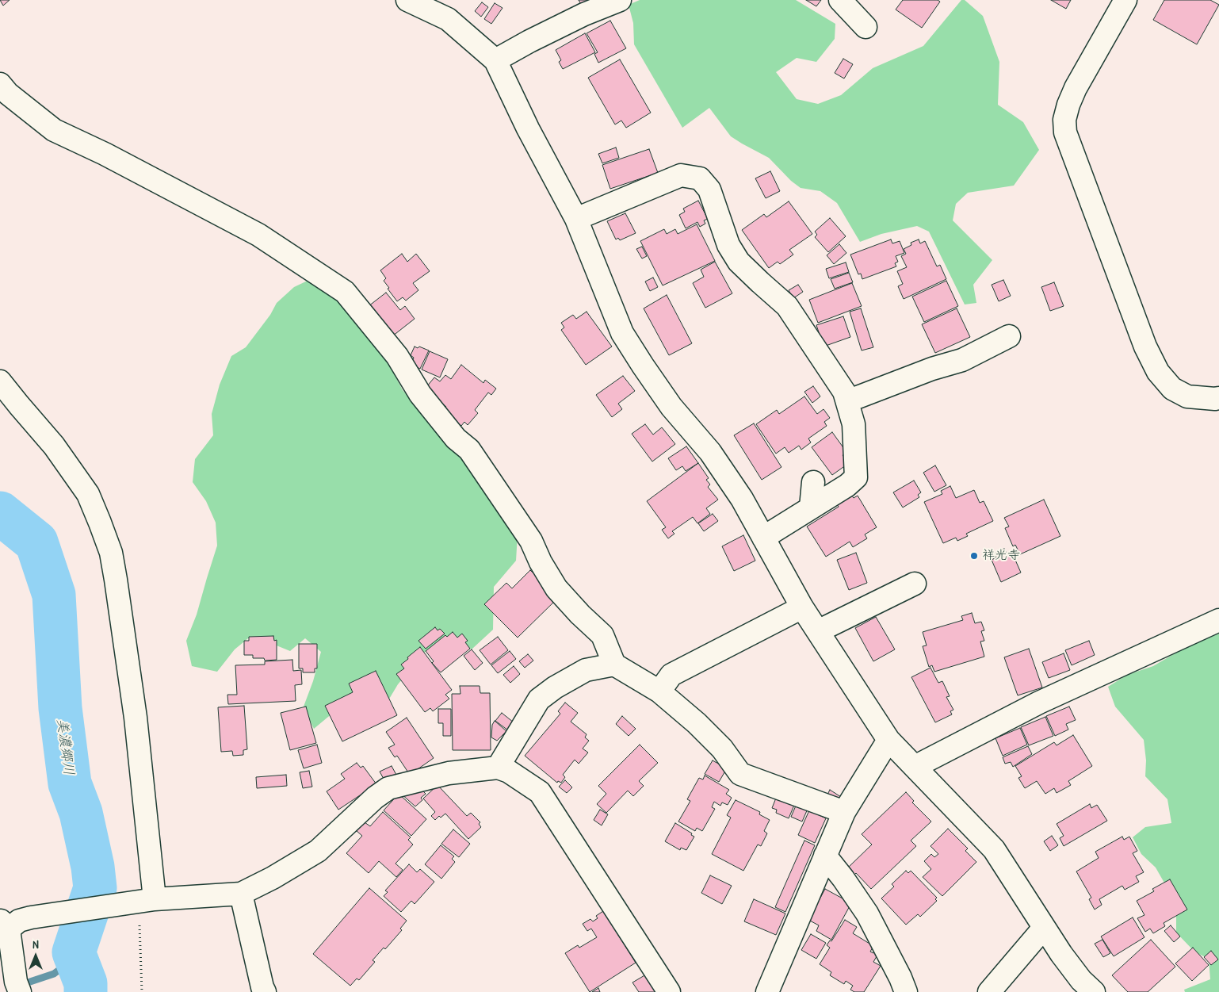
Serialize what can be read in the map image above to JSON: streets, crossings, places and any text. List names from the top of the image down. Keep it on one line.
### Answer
{"water":["美濃郷川"],"places":["祥光寺"],"north":"top"}
